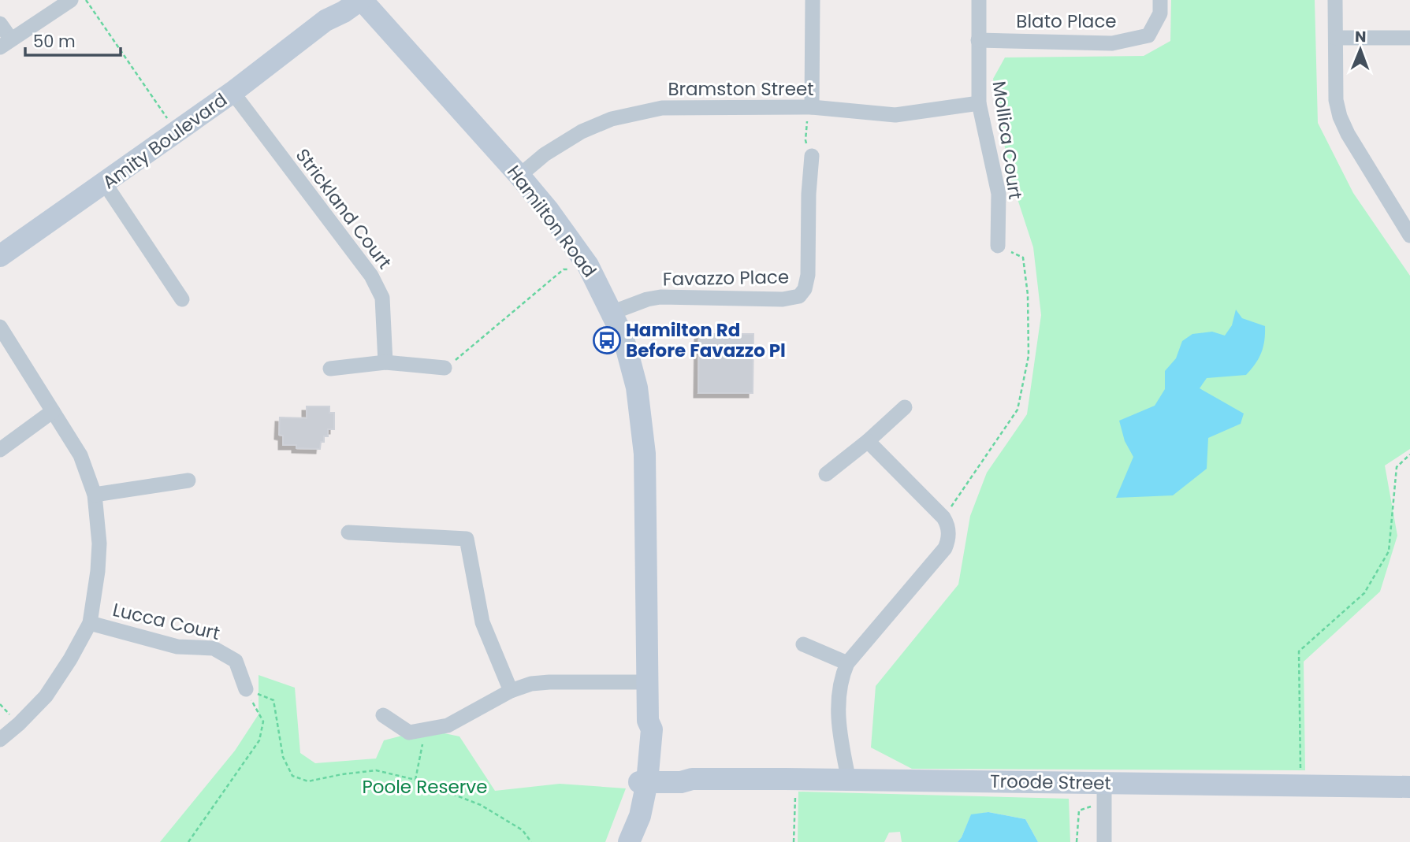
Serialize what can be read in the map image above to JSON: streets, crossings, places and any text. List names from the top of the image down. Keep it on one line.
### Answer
{"streets":{"street":["Blato Place","Bramston Street","Mollica Court","Amity Boulevard","Strickland Court","Hamilton Road","Favazzo Place","Lucca Court","Troode Street"]},"crossings":[["Blato Place","Mollica Court"],["Bramston Street","Mollica Court"],["Bramston Street","Hamilton Road"],["Amity Boulevard","Strickland Court"],["Amity Boulevard","Hamilton Road"],["Hamilton Road","Favazzo Place"],["Hamilton Road","Troode Street"]],"parks":["Poole Reserve"],"places":{"bus stop":["Hamilton Rd Before Favazzo Pl"]},"scale_bar":"50 m","north":"top"}
